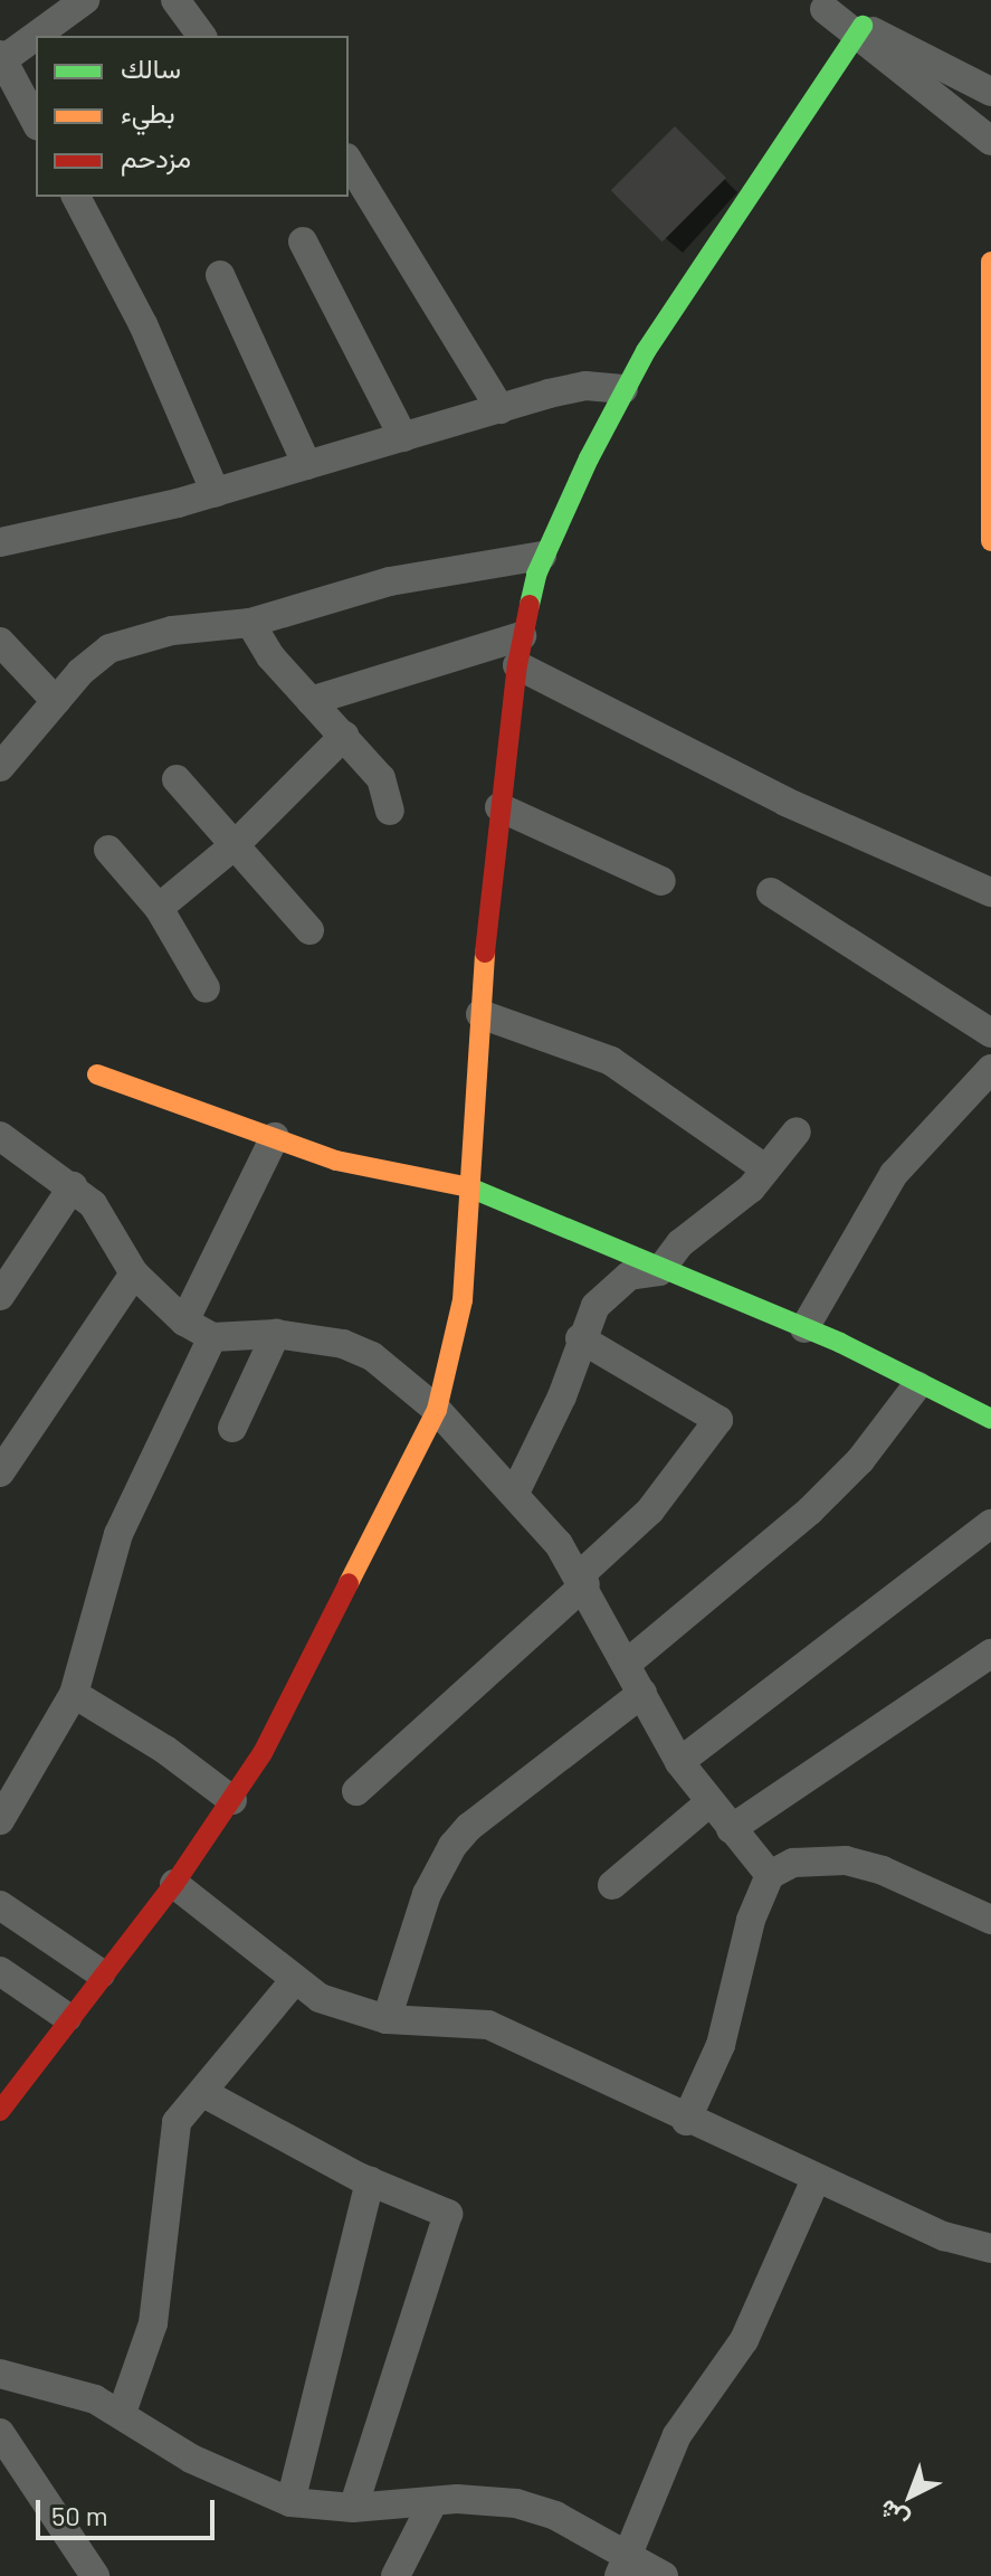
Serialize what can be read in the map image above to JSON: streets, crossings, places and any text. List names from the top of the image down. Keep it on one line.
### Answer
{"legend":["سالك","بطيء","مزدحم"],"scale_bar":"50 m","north":"bottom left"}
